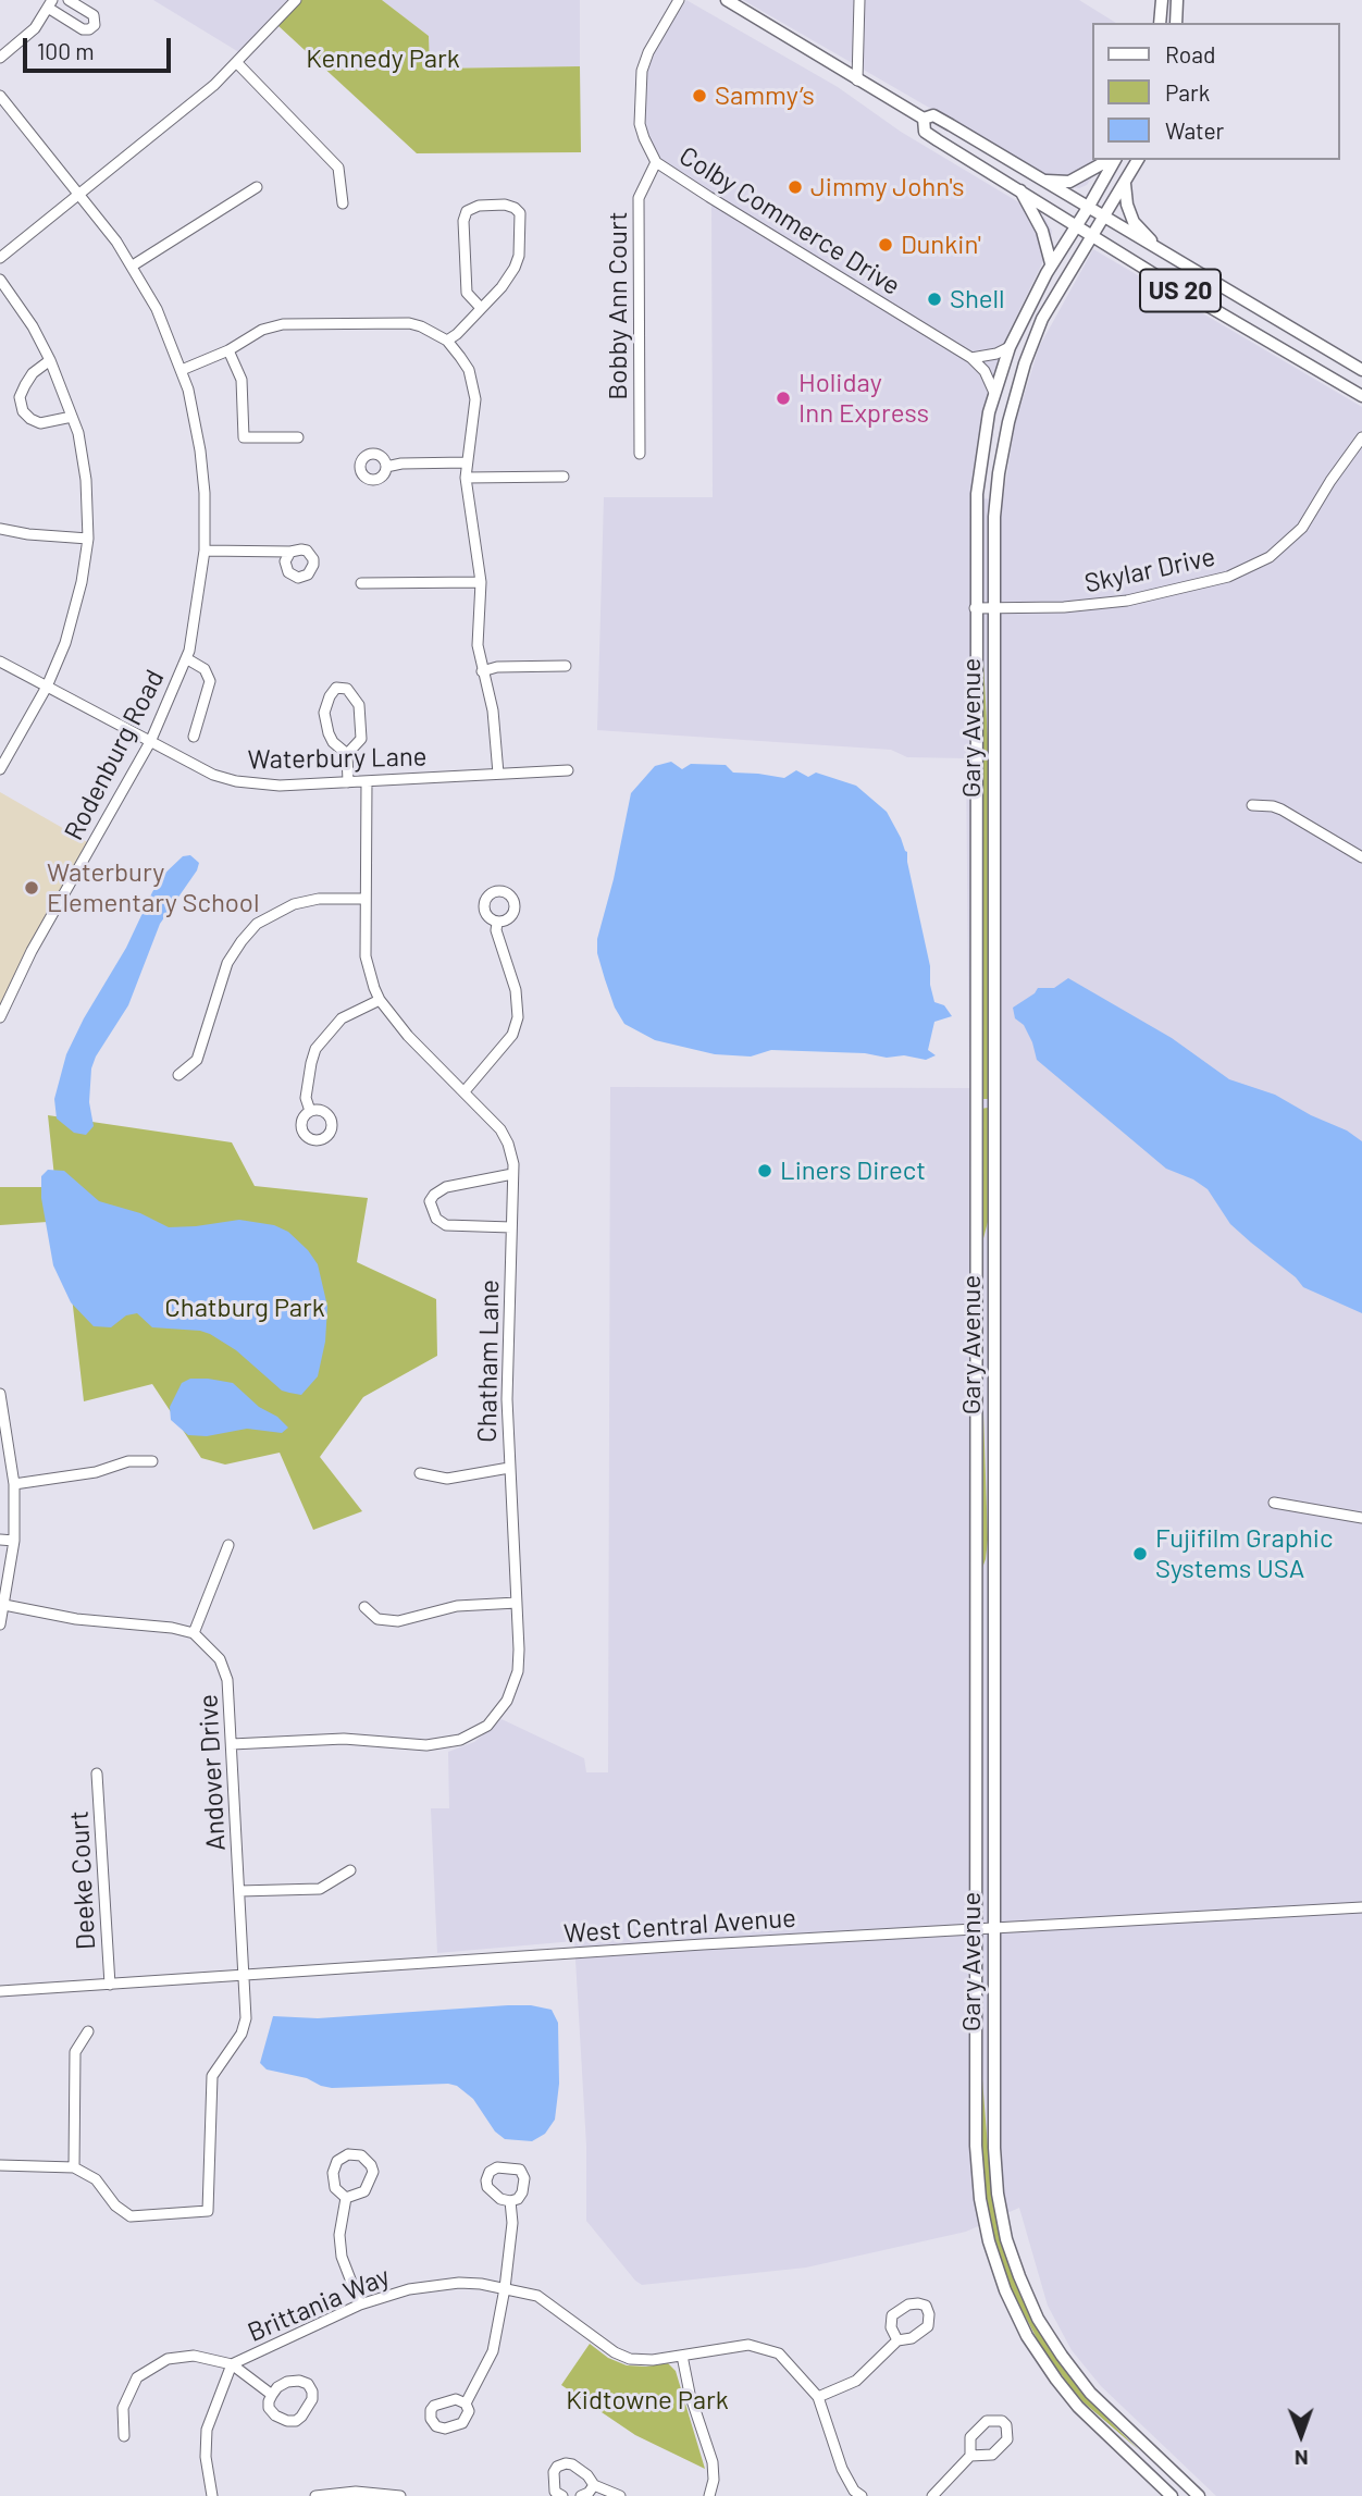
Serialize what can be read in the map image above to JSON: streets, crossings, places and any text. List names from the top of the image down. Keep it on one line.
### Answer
{"streets":{"main road":["US 20","Gary Avenue"],"street":["Colby Commerce Drive","Bobby Ann Court","Skylar Drive","Rodenburg Road","Waterbury Lane","Chatham Lane","Andover Drive","Deeke Court","West Central Avenue","Brittania Way"]},"crossings":[["Colby Commerce Drive","Bobby Ann Court"],["Colby Commerce Drive","Gary Avenue"],["US 20","Gary Avenue"],["Skylar Drive","Gary Avenue"],["Gary Avenue","West Central Avenue"],["Rodenburg Road","Waterbury Lane"],["Waterbury Lane","Chatham Lane"],["Chatham Lane","Andover Drive"],["Andover Drive","West Central Avenue"],["Deeke Court","West Central Avenue"]],"parks":["Kennedy Park","Chatburg Park","Kidtowne Park"],"places":["Sammy’s","Jimmy John's","Dunkin'","Shell","Holiday Inn Express","Waterbury Elementary School","Liners Direct","Fujifilm Graphic Systems USA"],"legend":["Road","Park","Water"],"scale_bar":"100 m","north":"bottom"}
